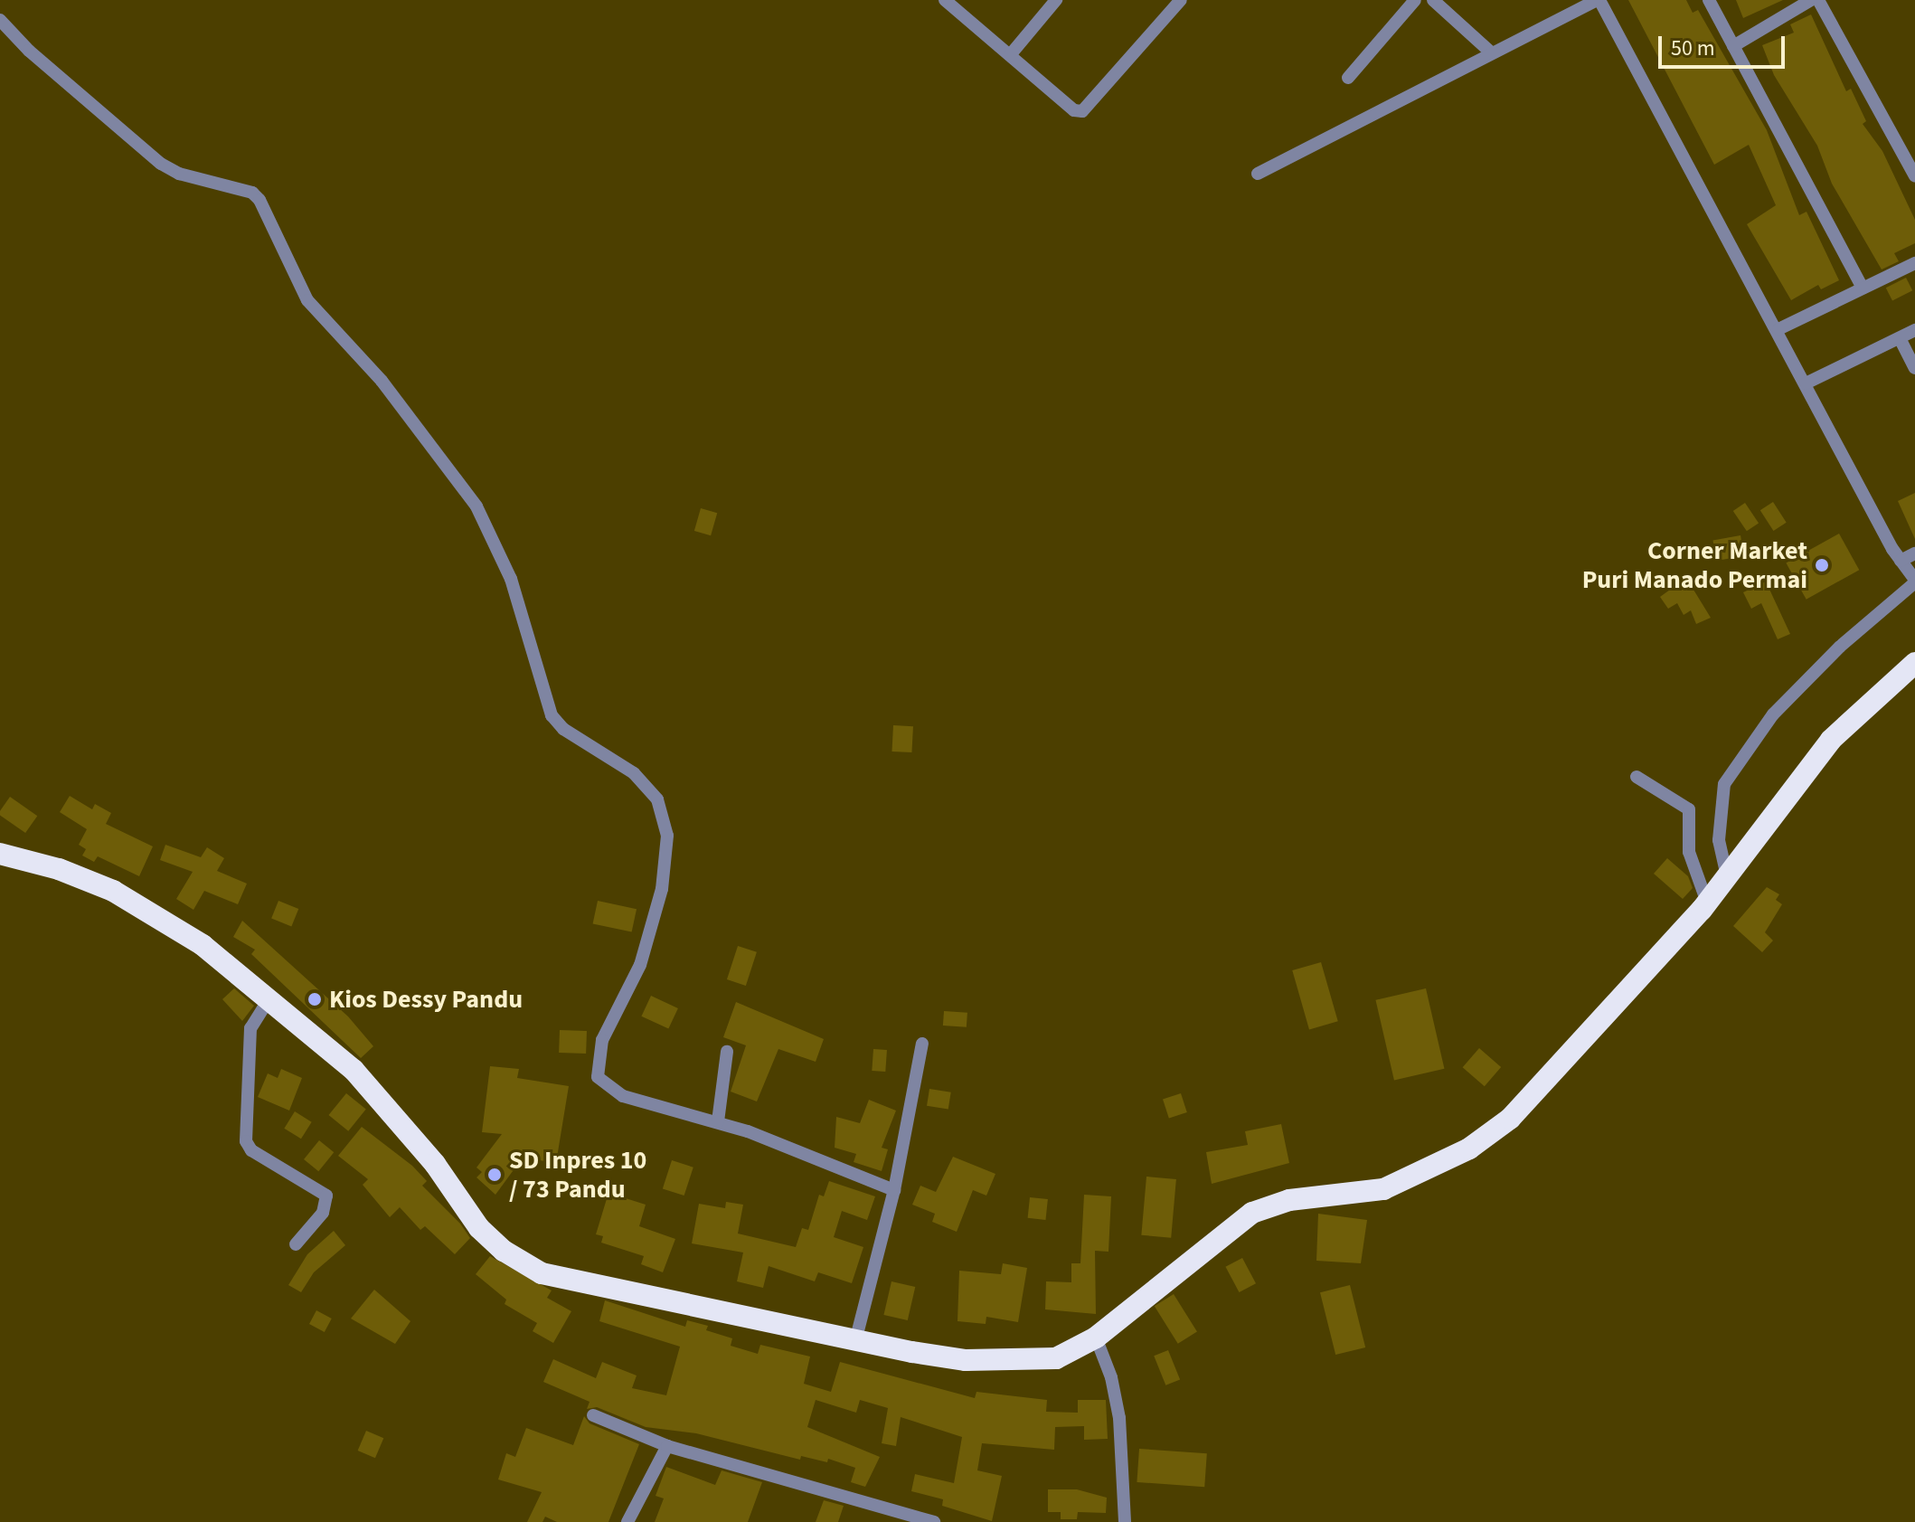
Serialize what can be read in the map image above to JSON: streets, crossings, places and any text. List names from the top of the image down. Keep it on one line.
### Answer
{"places":["Corner Market Puri Manado Permai","Kios Dessy Pandu","SD Inpres 10 / 73 Pandu"],"scale_bar":"50 m"}
